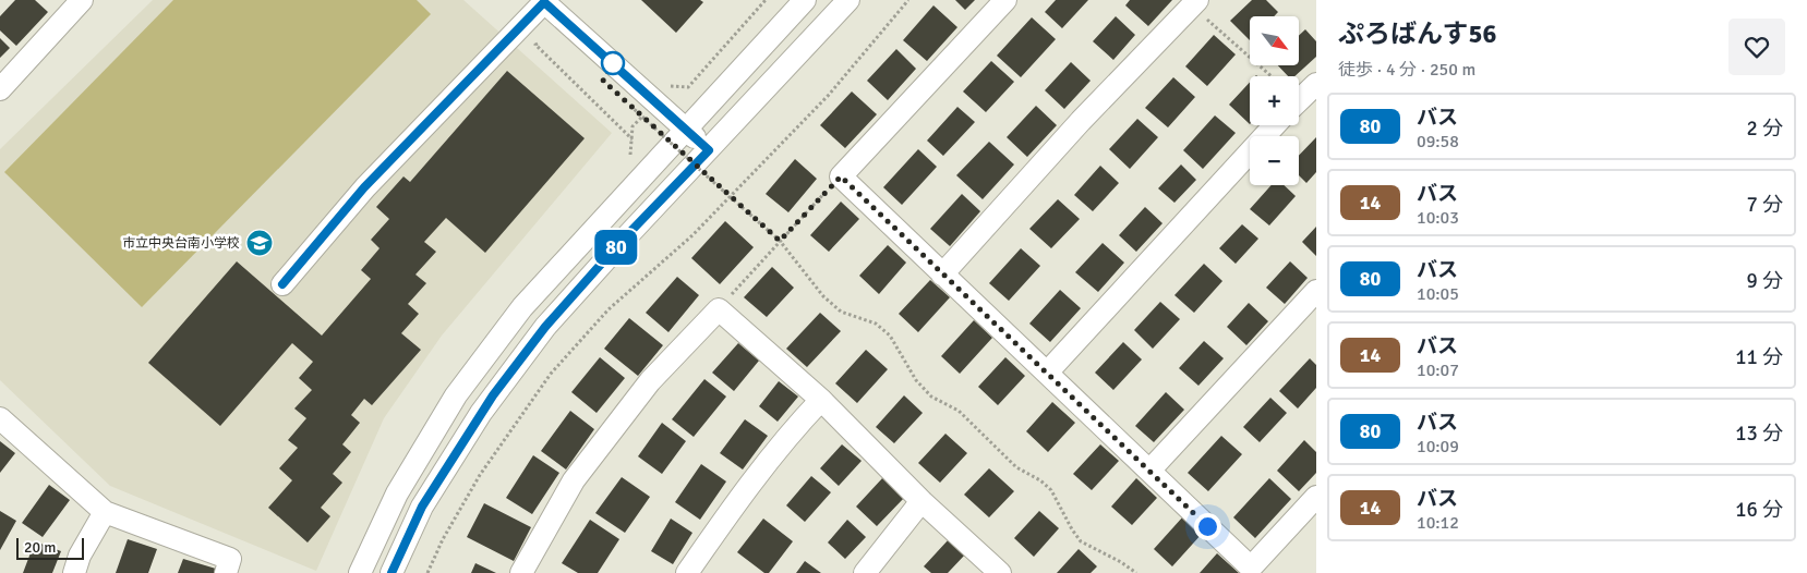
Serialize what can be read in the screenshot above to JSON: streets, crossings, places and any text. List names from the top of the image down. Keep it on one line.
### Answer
{"places":{"school or university":["市立中央台南小学校"]},"lines":["bus line 80"],"scale_bar":"20 m","north":"bottom right","page":{"on_map":"80","heading":["ぷろばんす56","徒歩 · 4 分 · 250 m"],"map_buttons":["+","−"],"list":[{"mark":"80","name":"バス","note":"09:58","value":"2 分"},{"mark":"14","name":"バス","note":"10:03","value":"7 分"},{"mark":"80","name":"バス","note":"10:05","value":"9 分"},{"mark":"14","name":"バス","note":"10:07","value":"11 分"},{"mark":"80","name":"バス","note":"10:09","value":"13 分"},{"mark":"14","name":"バス","note":"10:12","value":"16 分"}],"scale":"20 m"}}
